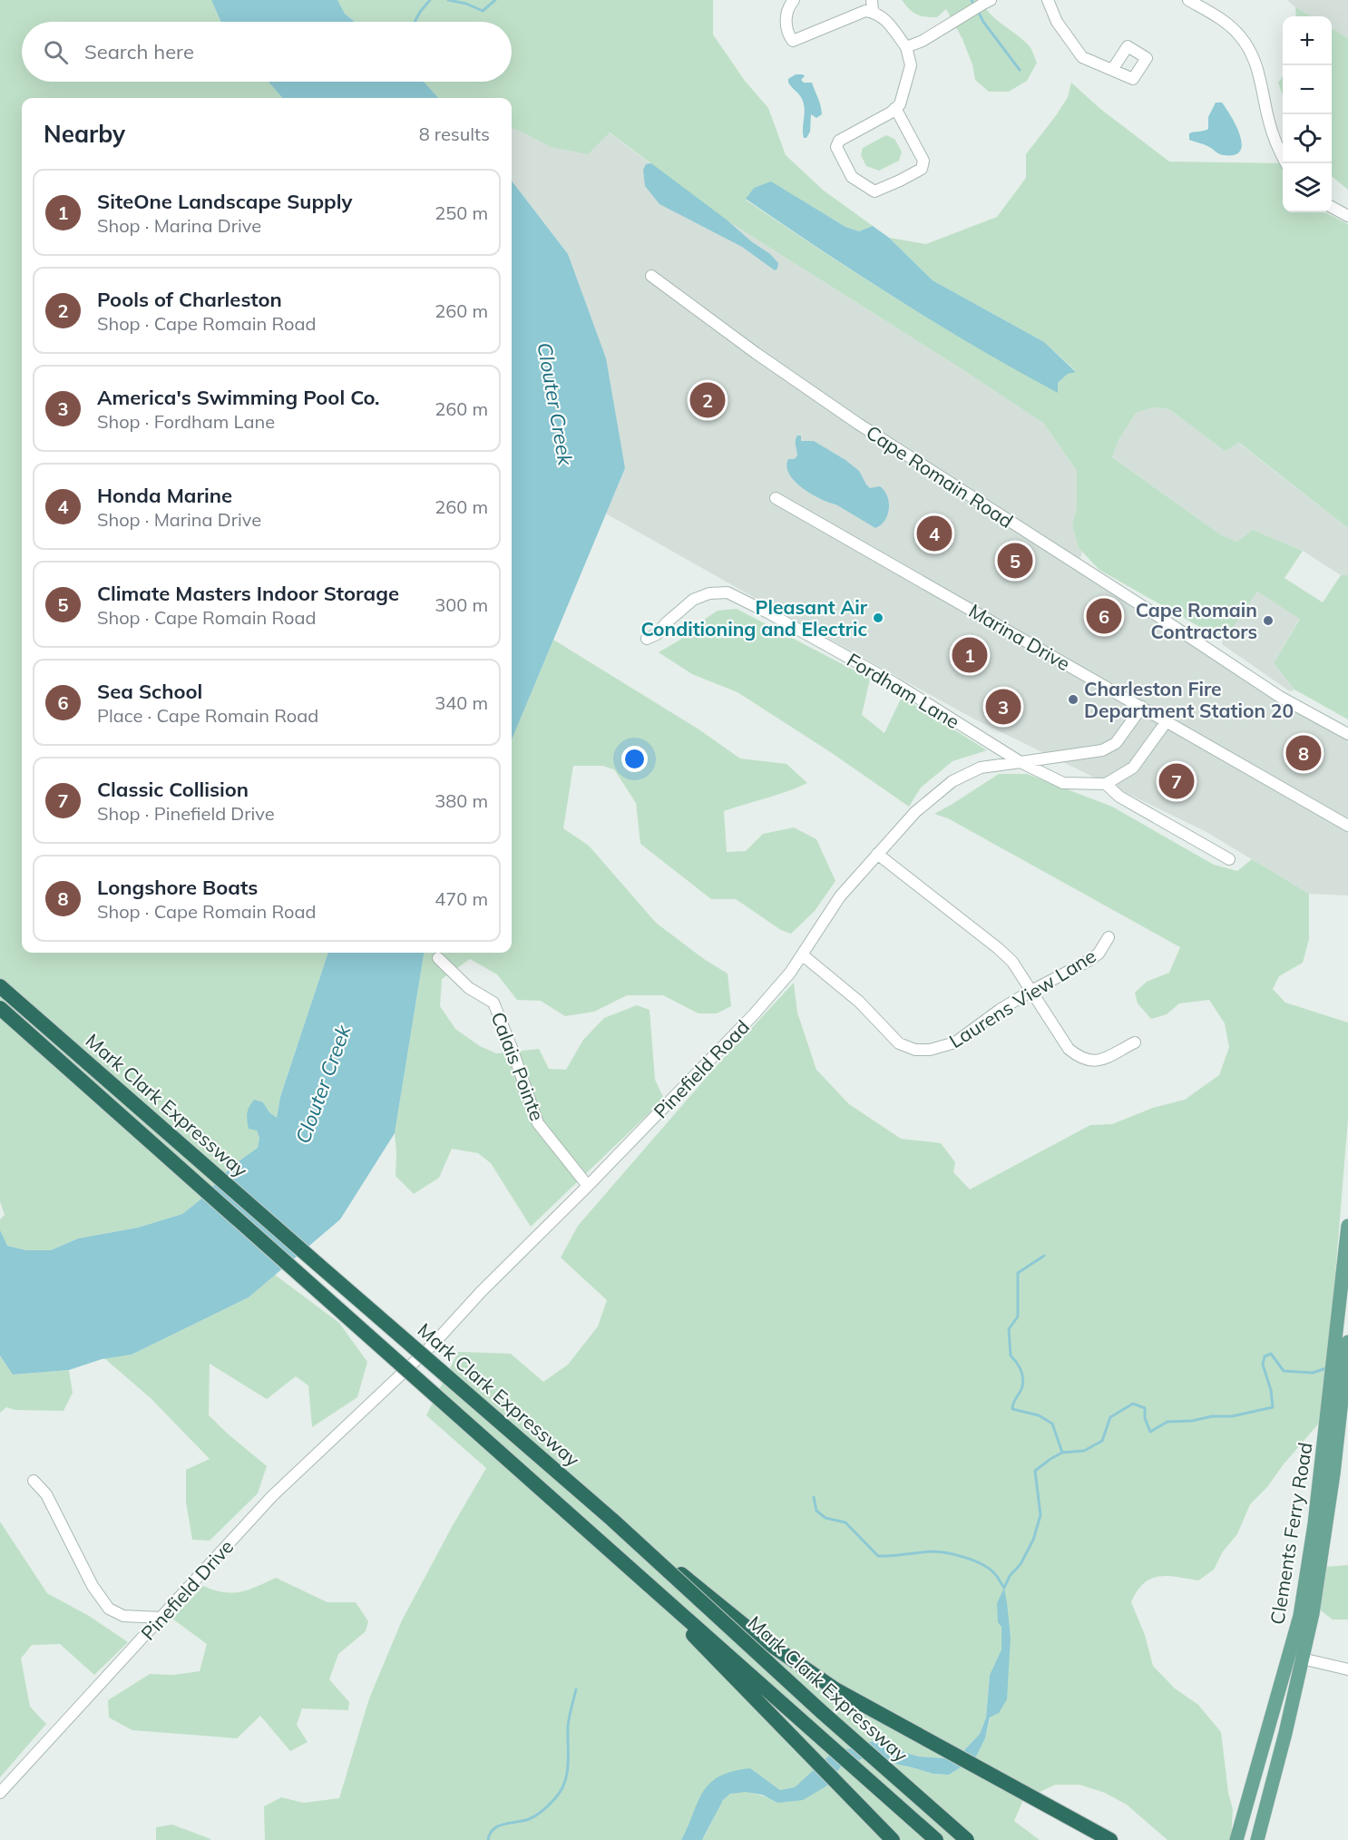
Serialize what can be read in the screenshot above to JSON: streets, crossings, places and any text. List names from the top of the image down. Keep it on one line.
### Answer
{"streets":{"highway":["Mark Clark Expressway"],"main road":["Clements Ferry Road"],"street":["Cape Romain Road","Marina Drive","Fordham Lane","Laurens View Lane","Calais Pointe","Pinefield Road","Pinefield Drive"]},"crossings":[["Marina Drive","Pinefield Road"],["Fordham Lane","Pinefield Road"],["Laurens View Lane","Pinefield Road"],["Calais Pointe","Pinefield Road"],["Pinefield Road","Pinefield Drive"]],"water":["Clouter Creek"],"places":["Pleasant Air Conditioning and Electric","Cape Romain Contractors","Charleston Fire Department Station 20"],"page":{"map_buttons":["+","−"],"search":"Search here","heading":["Nearby","8 results"],"list":[{"mark":"1","name":"SiteOne Landscape Supply","note":"Shop · Marina Drive","value":"250 m"},{"mark":"2","name":"Pools of Charleston","note":"Shop · Cape Romain Road","value":"260 m"},{"mark":"3","name":"America's Swimming Pool Co.","note":"Shop · Fordham Lane","value":"260 m"},{"mark":"4","name":"Honda Marine","note":"Shop · Marina Drive","value":"260 m"},{"mark":"5","name":"Climate Masters Indoor Storage","note":"Shop · Cape Romain Road","value":"300 m"},{"mark":"6","name":"Sea School","note":"Place · Cape Romain Road","value":"340 m"},{"mark":"7","name":"Classic Collision","note":"Shop · Pinefield Drive","value":"380 m"},{"mark":"8","name":"Longshore Boats","note":"Shop · Cape Romain Road","value":"470 m"}],"pins":["2","4","5","6","1","3","8","7"]}}
